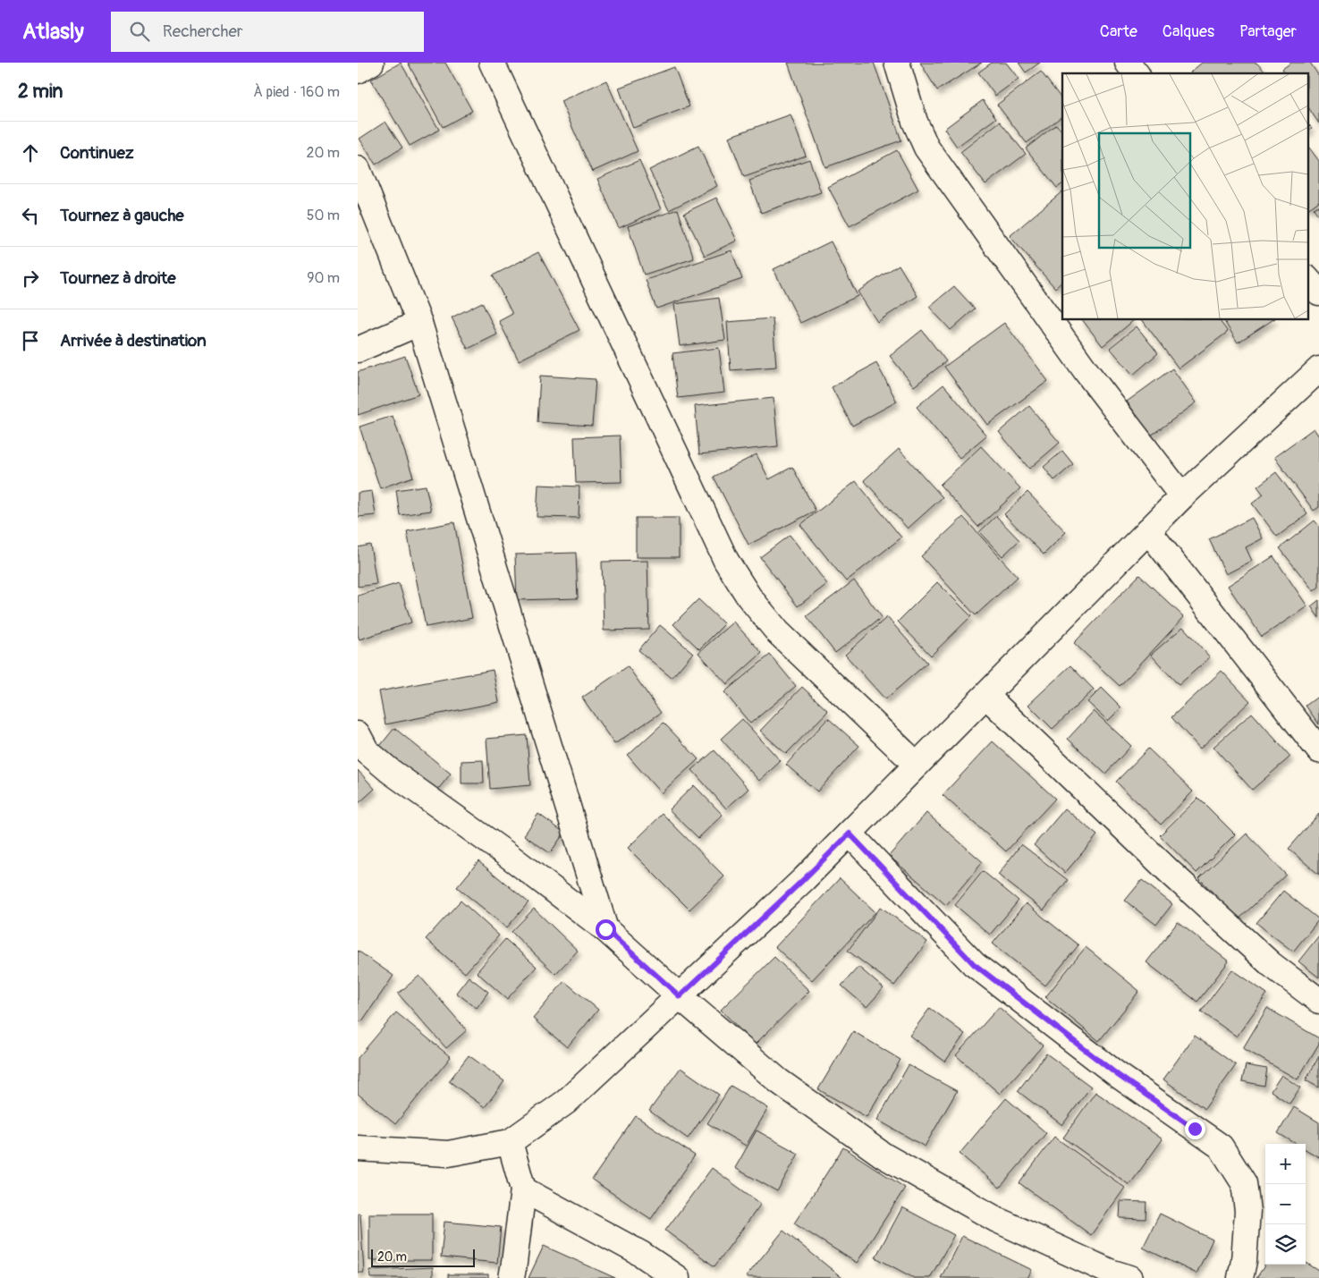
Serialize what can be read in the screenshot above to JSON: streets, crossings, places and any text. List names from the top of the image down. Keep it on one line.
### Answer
{"scale_bar":"20 m","page":{"header":"Atlasly","search":"Rechercher","nav":["Carte","Calques","Partager"],"heading":["2 min","À pied · 160 m"],"list":[["Continuez","20 m"],["Tournez à gauche","50 m"],["Tournez à droite","90 m"],"Arrivée à destination"],"map_buttons":["+","−"],"scale":"20 m"}}
